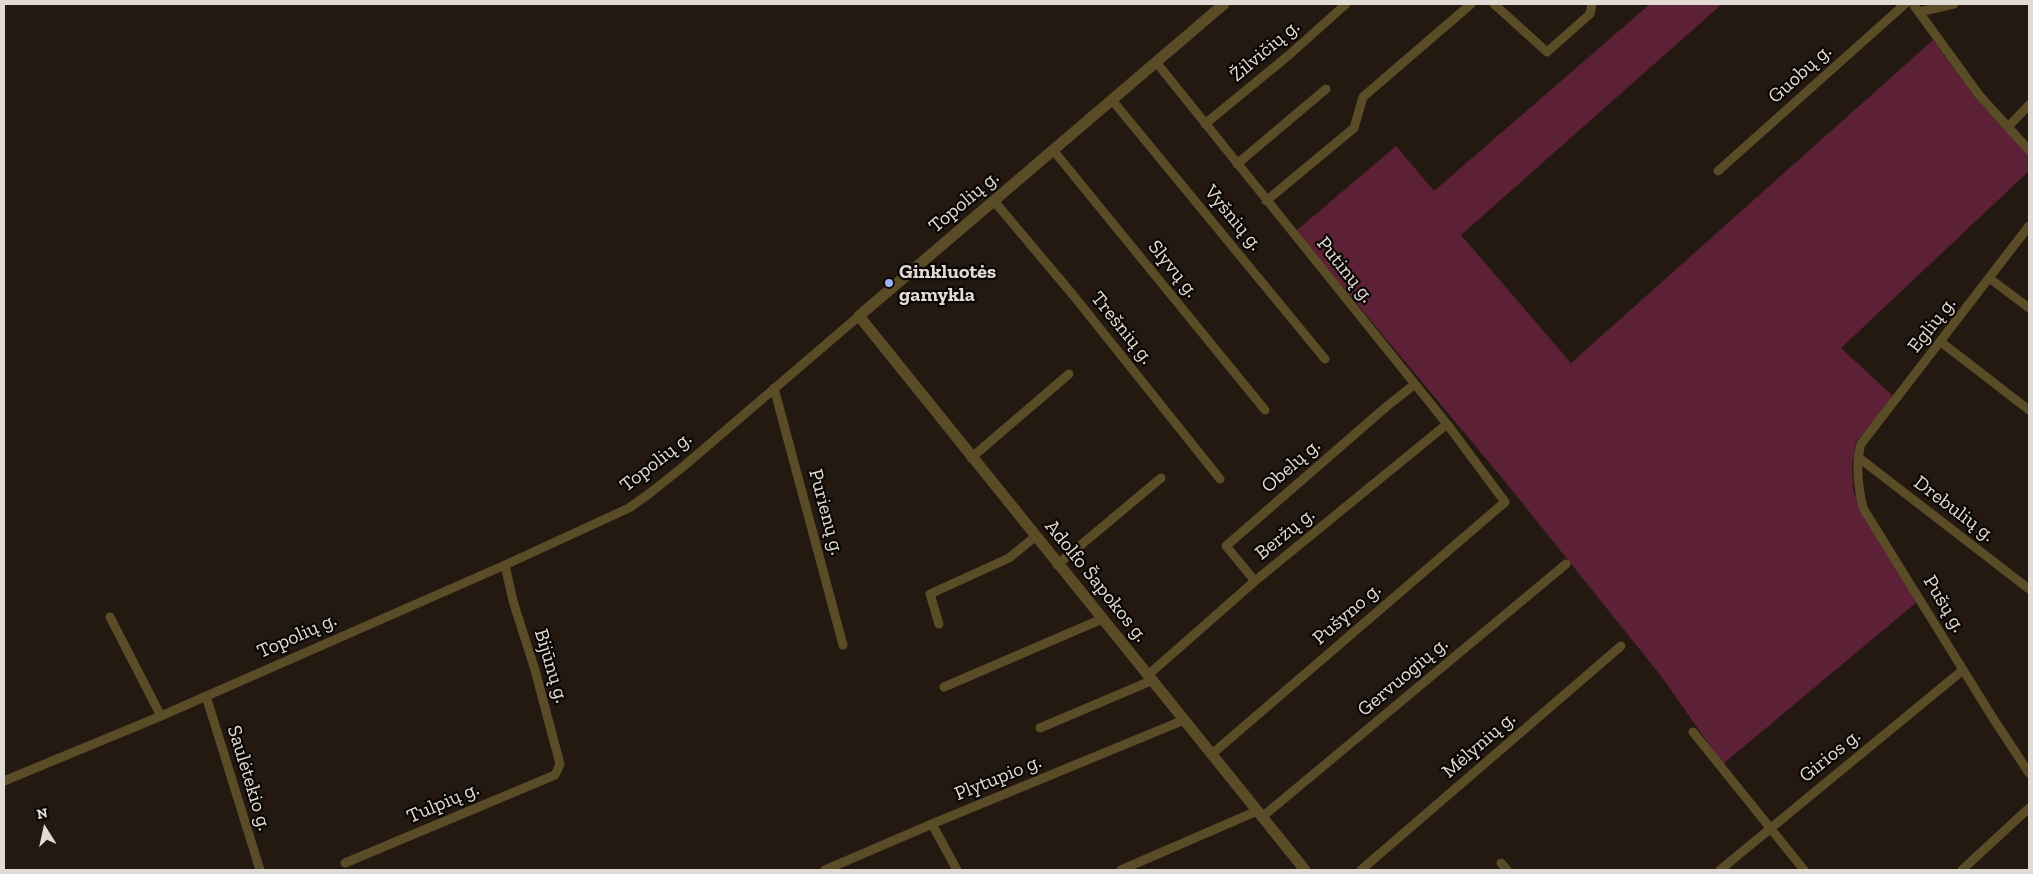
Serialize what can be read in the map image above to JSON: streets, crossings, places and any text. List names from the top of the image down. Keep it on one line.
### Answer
{"streets":{"street":["Žilvičių g.","Guobų g.","Topolių g.","Vyšnių g.","Slyvų g.","Putinų g.","Eglių g.","Trešnių g.","Obelų g.","Drebulių g.","Purienų g.","Beržų g.","Adolfo Šapokos g.","Pušų g.","Pušyno g.","Bijūnų g.","Gervuogių g.","Mėlynių g.","Girios g.","Saulėtekio g.","Plytupio g.","Tulpių g."]},"crossings":[["Žilvičių g.","Putinų g."],["Topolių g.","Vyšnių g."],["Topolių g.","Slyvų g."],["Topolių g.","Putinų g."],["Topolių g.","Trešnių g."],["Topolių g.","Purienų g."],["Topolių g.","Adolfo Šapokos g."],["Topolių g.","Bijūnų g."],["Topolių g.","Saulėtekio g."],["Putinų g.","Obelų g."],["Putinų g.","Beržų g."],["Putinų g.","Pušyno g."],["Eglių g.","Pušų g."],["Obelų g.","Beržų g."],["Drebulių g.","Pušų g."],["Beržų g.","Adolfo Šapokos g."],["Adolfo Šapokos g.","Pušyno g."],["Adolfo Šapokos g.","Gervuogių g."],["Adolfo Šapokos g.","Plytupio g."],["Pušų g.","Girios g."],["Bijūnų g.","Tulpių g."]],"places":["Ginkluotės gamykla"],"north":"top"}
